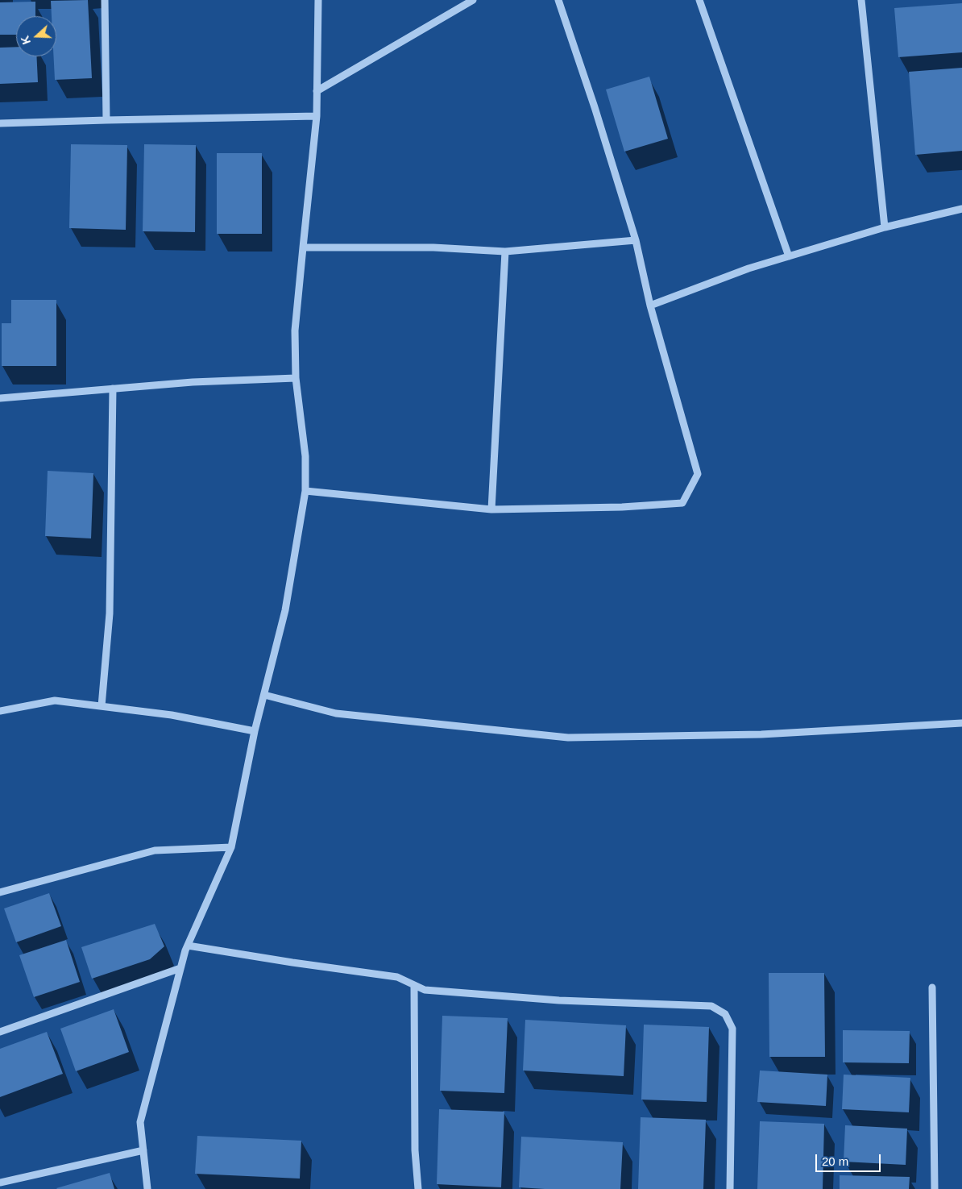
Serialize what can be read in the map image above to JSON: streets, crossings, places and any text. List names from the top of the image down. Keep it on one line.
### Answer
{"scale_bar":"20 m","north":"left"}
